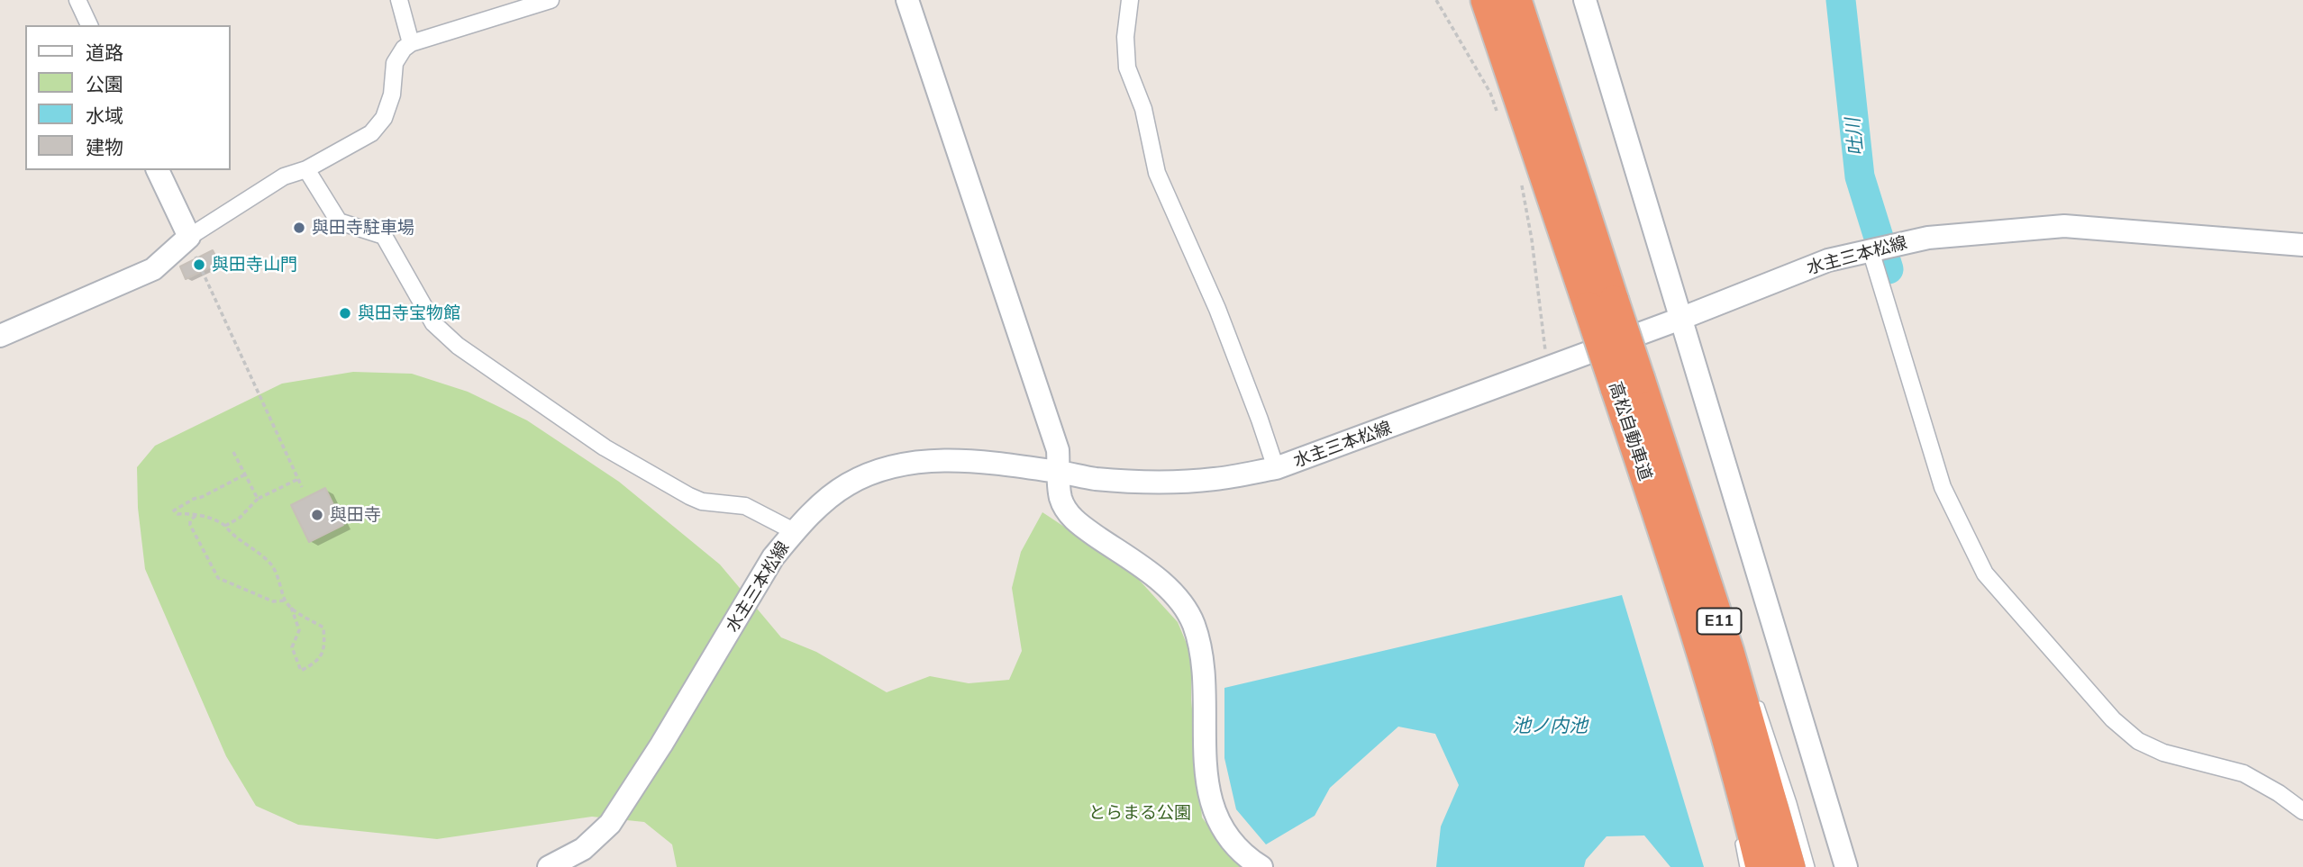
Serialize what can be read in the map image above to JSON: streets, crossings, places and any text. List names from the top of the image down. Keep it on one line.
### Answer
{"streets":{"highway":["高松自動車道","E11"],"street":["水主三本松線"]},"water":["吐川","池ノ内池"],"parks":["とらまる公園"],"places":["與田寺駐車場","與田寺山門","與田寺宝物館","與田寺"],"legend":["道路","公園","水域","建物"]}
